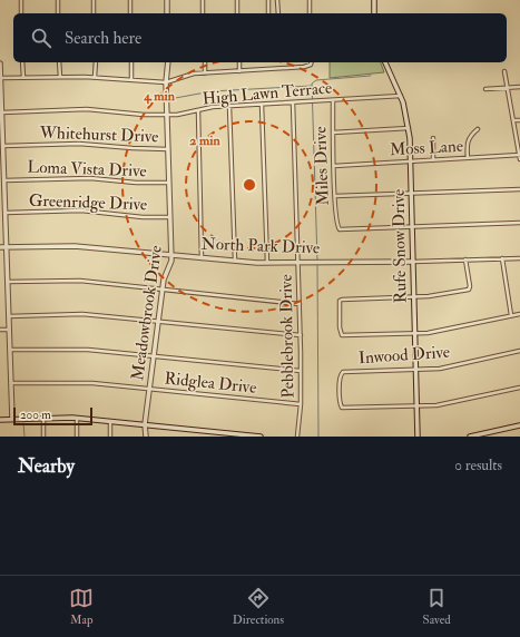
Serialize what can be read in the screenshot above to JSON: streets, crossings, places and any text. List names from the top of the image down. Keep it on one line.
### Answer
{"streets":{"street":["High Lawn Terrace","Whitehurst Drive","Moss Lane","Miles Drive","Loma Vista Drive","Greenridge Drive","North Park Drive","Rufe Snow Drive","Meadowbrook Drive","Pebblebrook Drive","Inwood Drive","Ridglea Drive"]},"crossings":[["High Lawn Terrace","Miles Drive"],["High Lawn Terrace","Rufe Snow Drive"],["High Lawn Terrace","Meadowbrook Drive"],["High Lawn Terrace","Pebblebrook Drive"],["Whitehurst Drive","Meadowbrook Drive"],["Moss Lane","Miles Drive"],["Moss Lane","Rufe Snow Drive"],["Miles Drive","Rufe Snow Drive"],["Loma Vista Drive","Meadowbrook Drive"],["Greenridge Drive","Meadowbrook Drive"],["North Park Drive","Rufe Snow Drive"],["North Park Drive","Meadowbrook Drive"],["North Park Drive","Pebblebrook Drive"],["Rufe Snow Drive","Inwood Drive"],["Meadowbrook Drive","Ridglea Drive"],["Pebblebrook Drive","Ridglea Drive"]],"scale_bar":"200 m","page":{"search":"Search here","scale":"200 m","heading":["Nearby","0 results"],"nav":["Map","Directions","Saved"]},"rings":["4 min","2 min"]}
